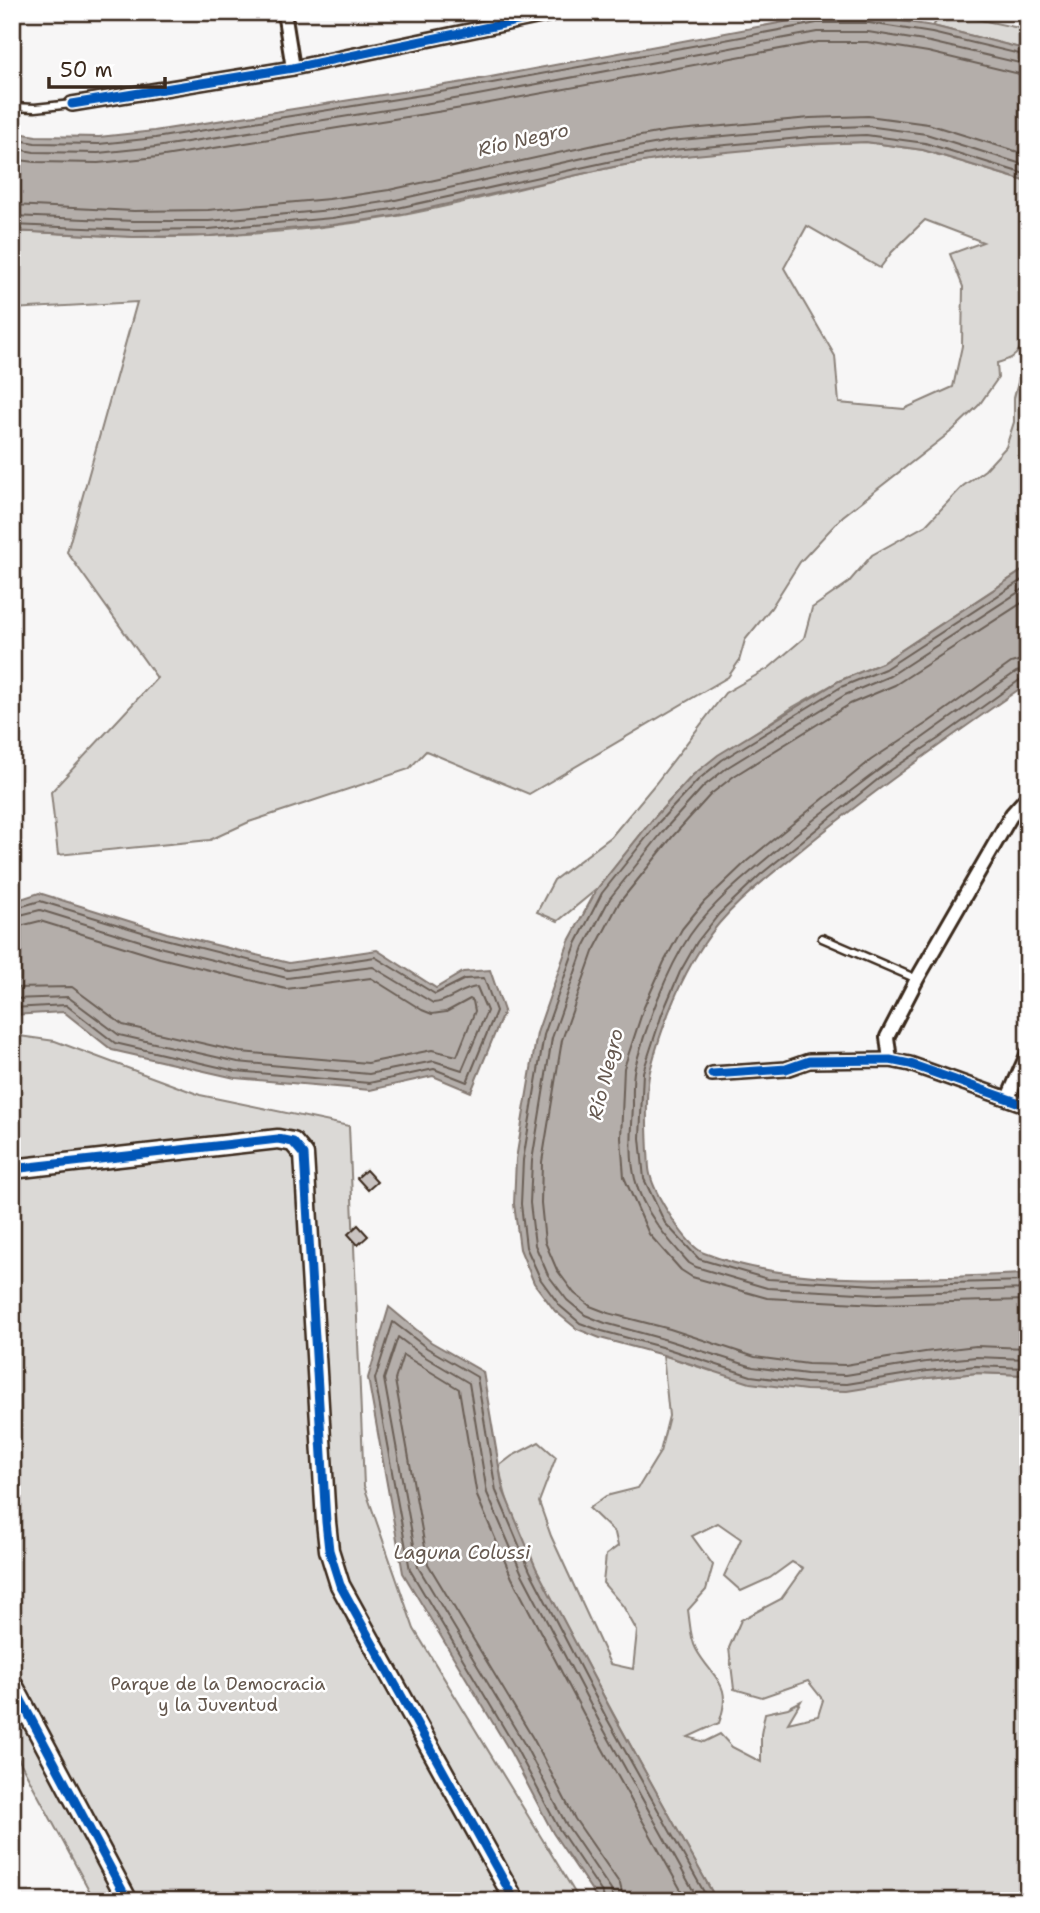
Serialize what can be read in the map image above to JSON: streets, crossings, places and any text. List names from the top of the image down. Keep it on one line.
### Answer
{"water":["Río Negro","Laguna Colussi"],"parks":["Parque de la Democracia y la Juventud"],"scale_bar":"50 m"}
